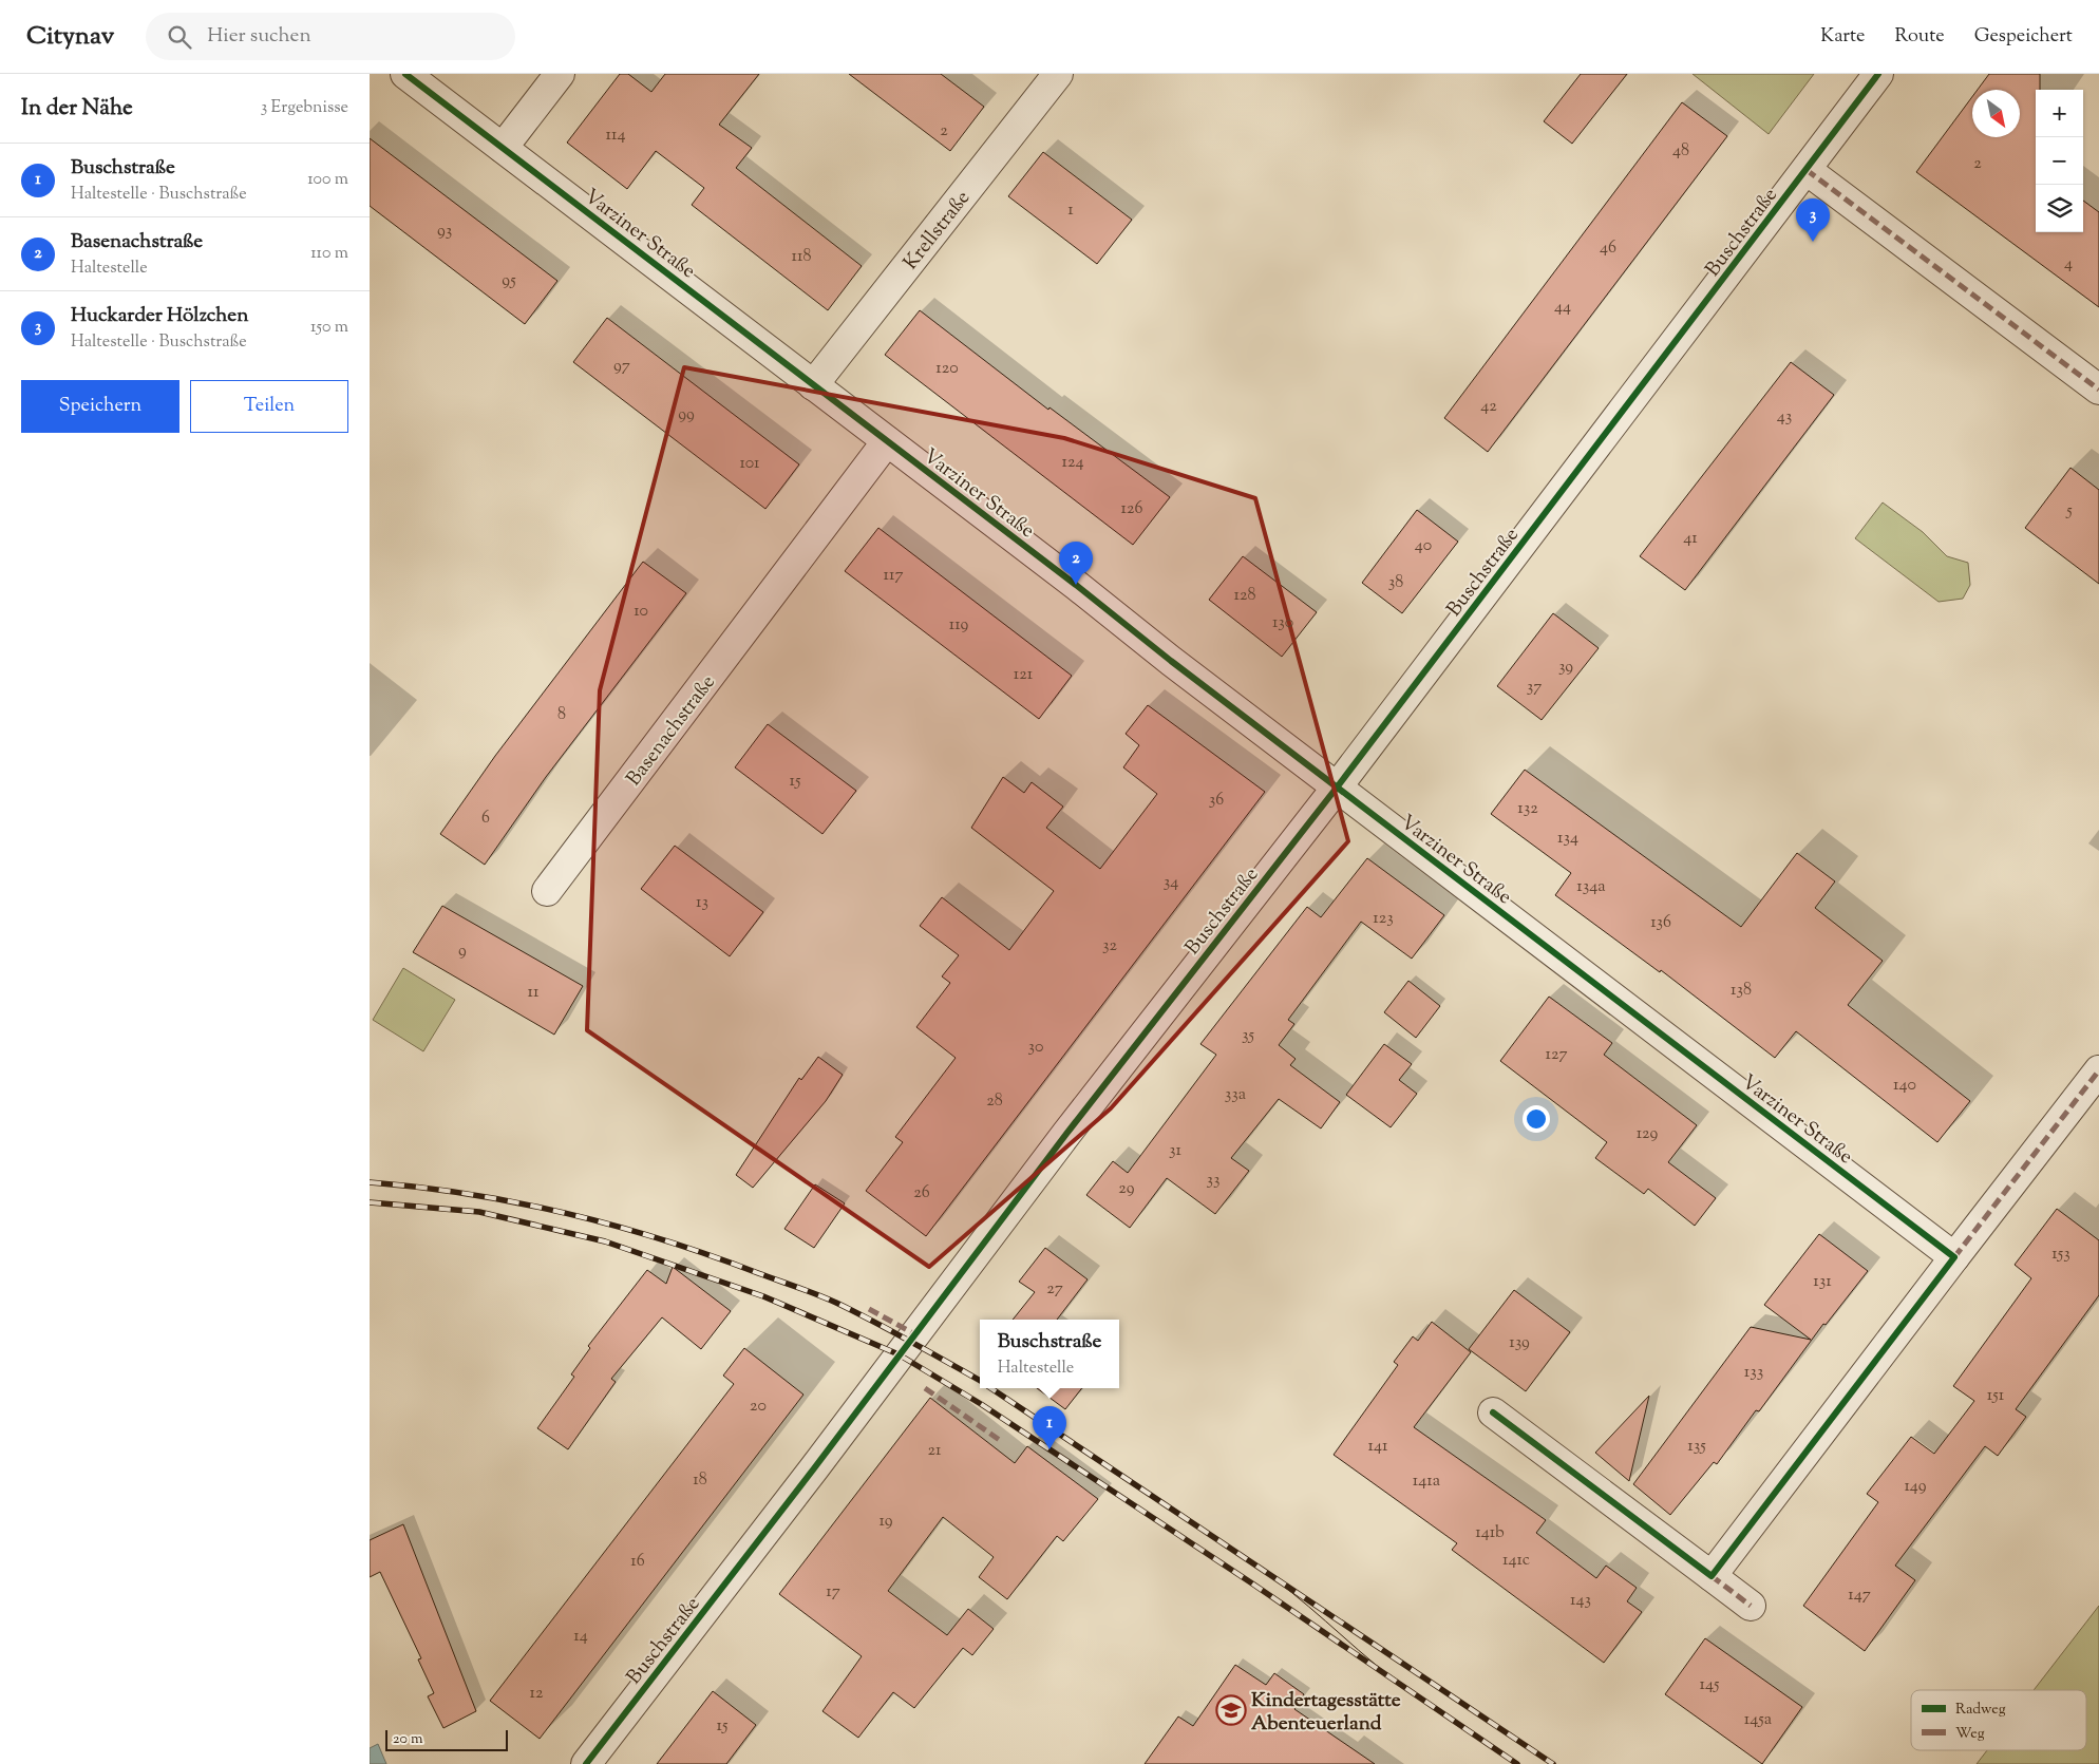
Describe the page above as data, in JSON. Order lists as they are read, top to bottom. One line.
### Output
{"streets":{"street":["Krellstraße","Buschstraße","Varziner Straße","Basenachstraße"]},"crossings":[["Krellstraße","Varziner Straße"],["Buschstraße","Varziner Straße"],["Varziner Straße","Basenachstraße"]],"places":{"school or university":["Kindertagesstätte Abenteuerland"]},"house_numbers":["2","114","48","2","1","93","46","118","4","95","44","97","120","42","99","43","124","101","126","5","41","40","117","38","128","10","130","119","39","121","37","8","15","36","132","6","134","34","134a","13","123","136","32","9","138","11","35","30","127","140","33a","28","129","31","33","29","26","153","131","27","139","133","151","20","141","135","21","18","141a","149","19","141b","141c","16","17","147","143","14","145","12","145a","15"],"legend":["Radweg","Weg"],"scale_bar":"20 m","north":"bottom right","page":{"header":"Citynav","search":"Hier suchen","nav":["Karte","Route","Gespeichert"],"heading":["In der Nähe","3 Ergebnisse"],"map_buttons":["+","−"],"list":[{"mark":"1","name":"Buschstraße","note":"Haltestelle · Buschstraße","value":"100 m"},{"mark":"2","name":"Basenachstraße","note":"Haltestelle","value":"110 m"},{"mark":"3","name":"Huckarder Hölzchen","note":"Haltestelle · Buschstraße","value":"150 m"}],"pins":["3","2","1"],"buttons":["Speichern","Teilen"],"popup":["Buschstraße","Haltestelle"],"scale":"20 m"}}
